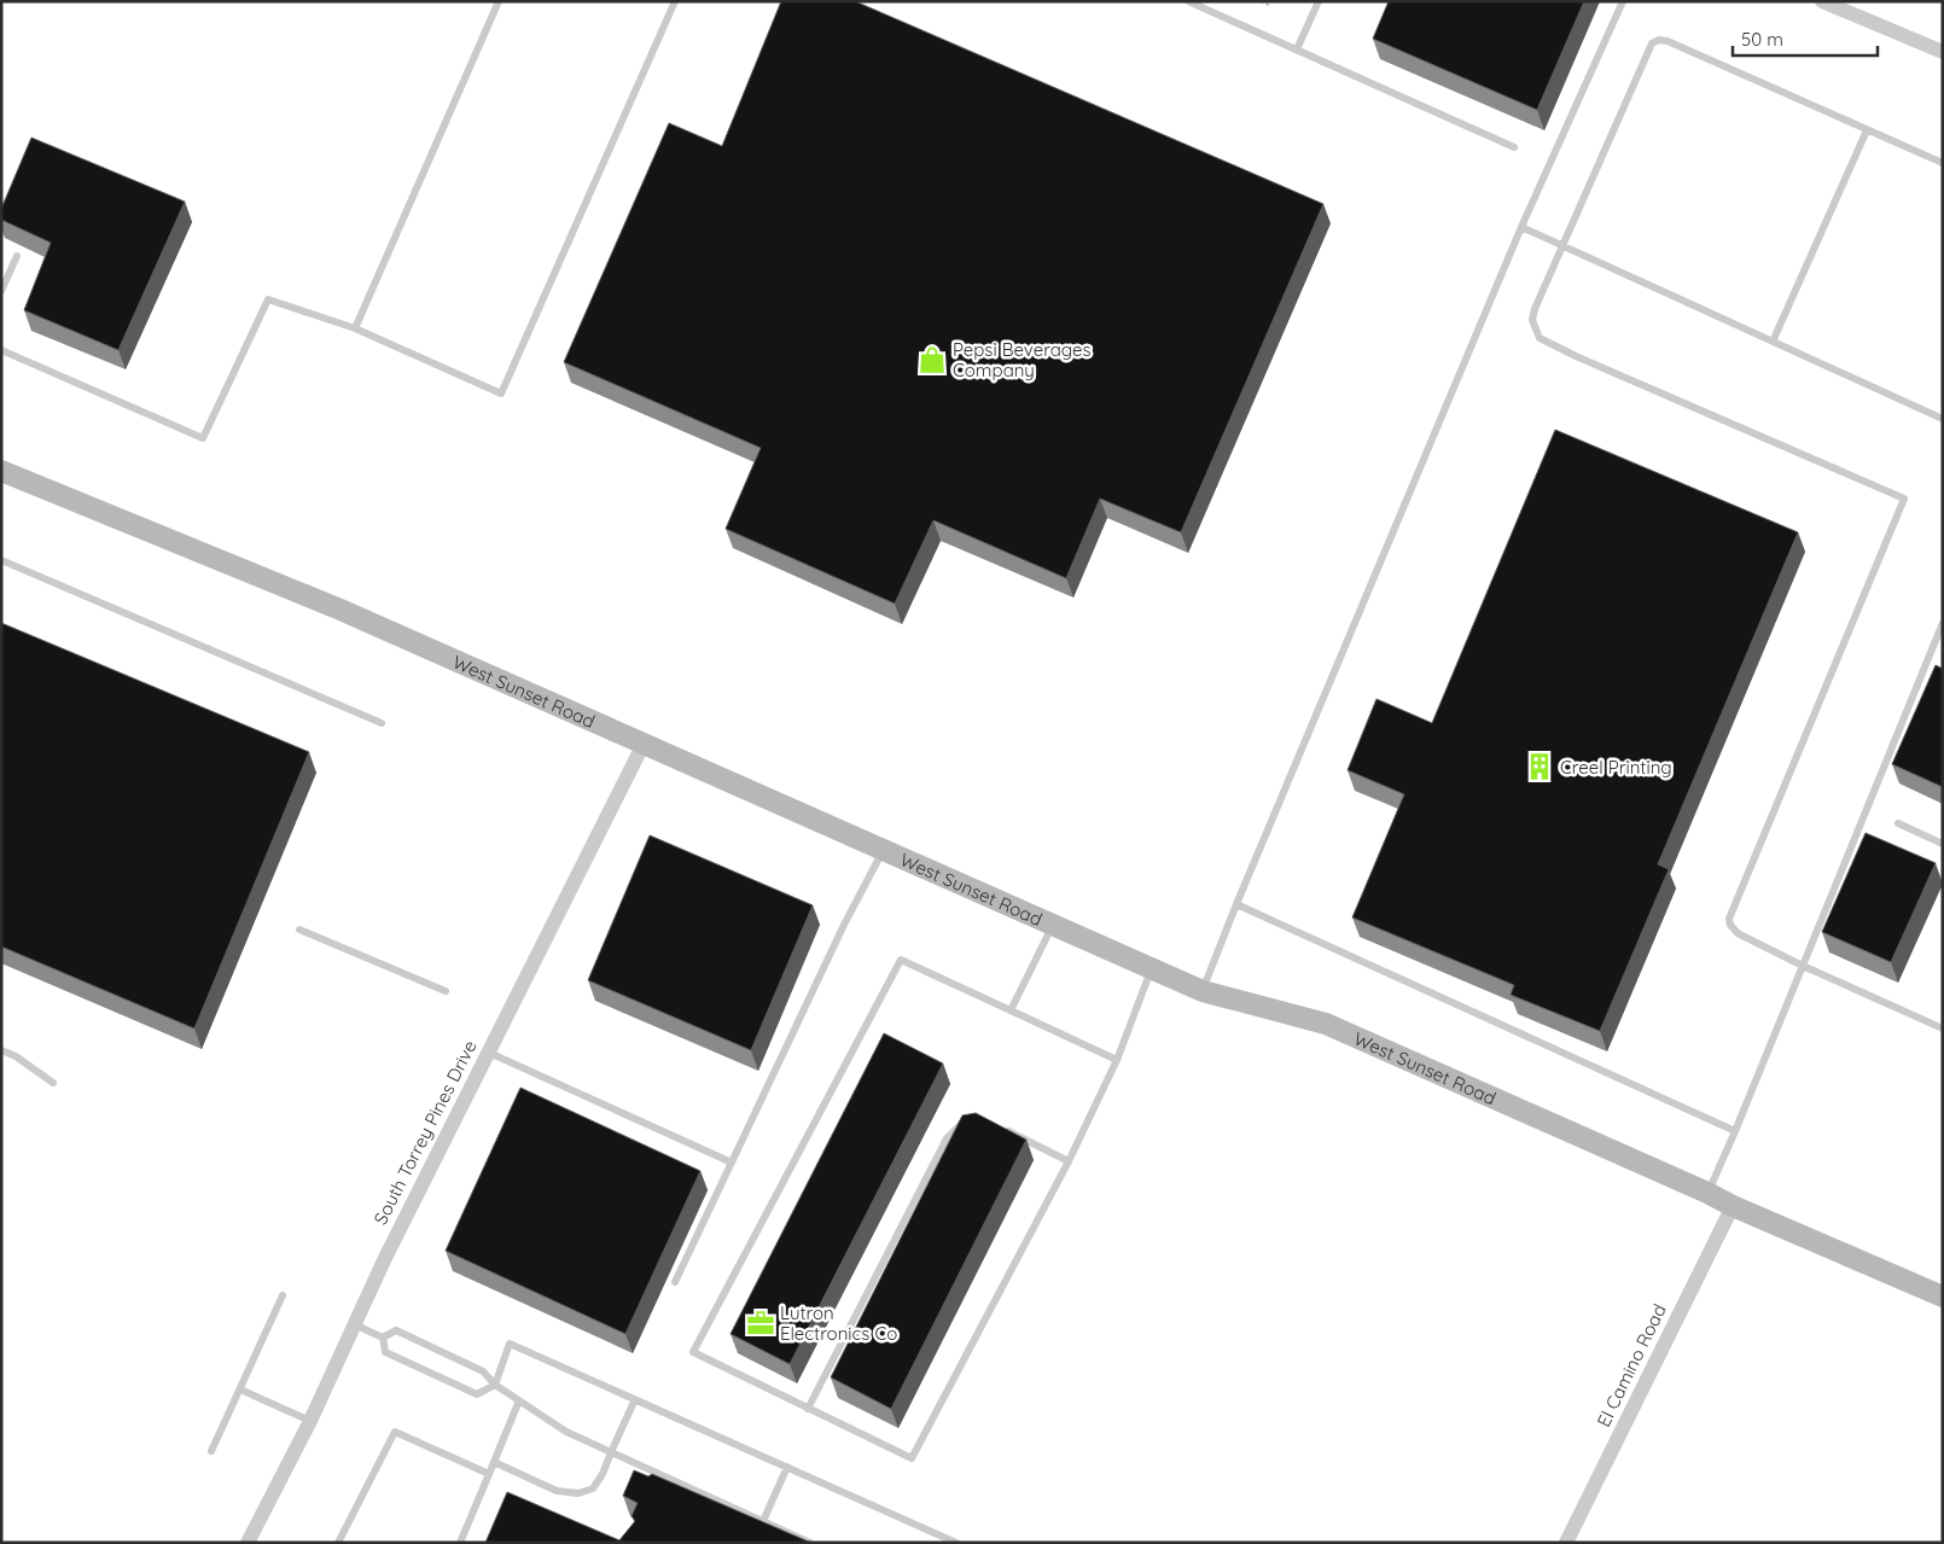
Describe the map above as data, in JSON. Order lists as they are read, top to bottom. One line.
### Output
{"streets":{"main road":["West Sunset Road"],"street":["South Torrey Pines Drive","El Camino Road"]},"crossings":[["West Sunset Road","South Torrey Pines Drive"],["West Sunset Road","El Camino Road"]],"places":{"shop":["Pepsi Beverages Company"],"building":["Creel Printing"],"office":["Lutron Electronics Co"]},"scale_bar":"50 m"}
